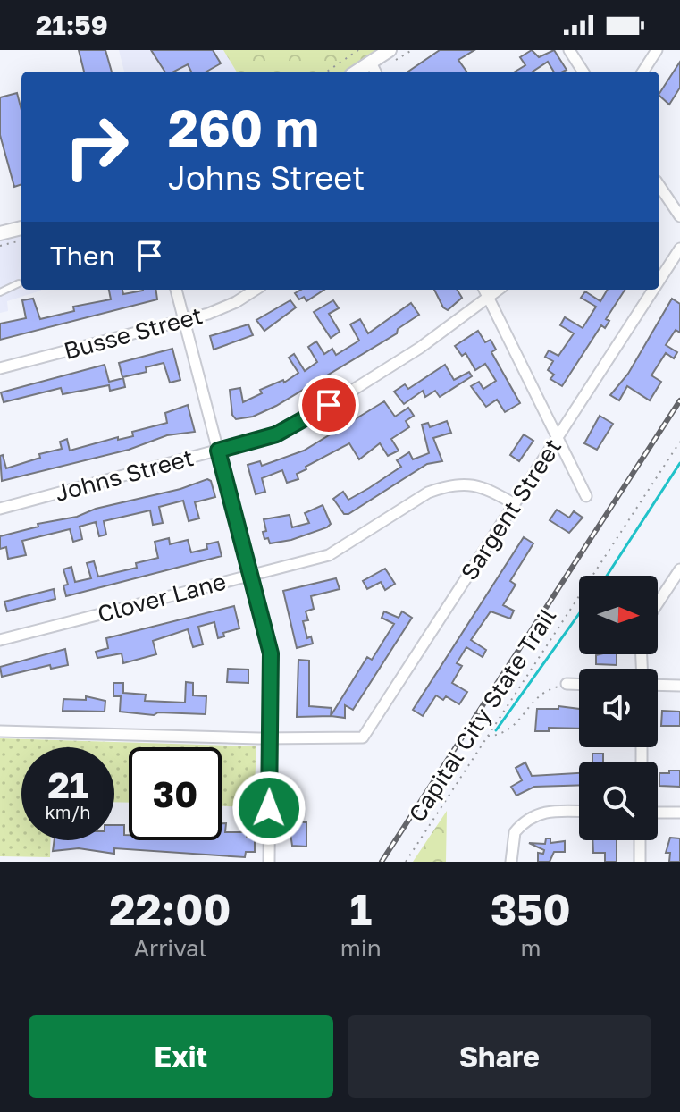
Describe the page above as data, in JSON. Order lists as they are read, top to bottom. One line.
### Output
{"streets":{"street":["Busse Street","Johns Street","Sargent Street","Clover Lane"],"path":["Capital City State Trail"]},"crossings":[["Sargent Street","Clover Lane"]],"north":"right","page":{"status":"21:59","turn":["260 m","Johns Street"],"then":"Then","speed":"21 km/h","limit":"30","eta":["22:00","Arrival","1","min","350","m"],"buttons":["Exit","Share"]}}
